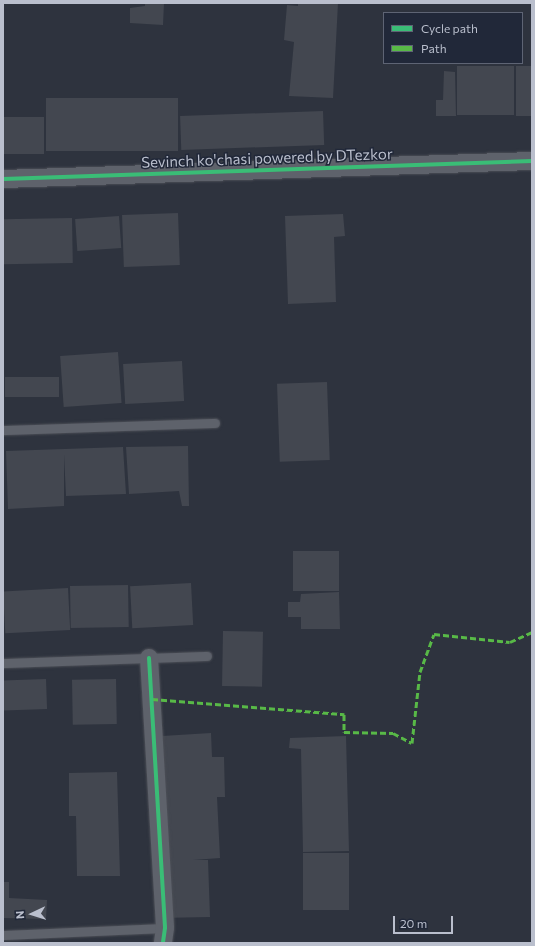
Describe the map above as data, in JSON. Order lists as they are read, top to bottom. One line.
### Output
{"streets":{"street":["Sevinch ko'chasi powered by DTezkor"]},"legend":["Cycle path","Path"],"scale_bar":"20 m","north":"left"}
